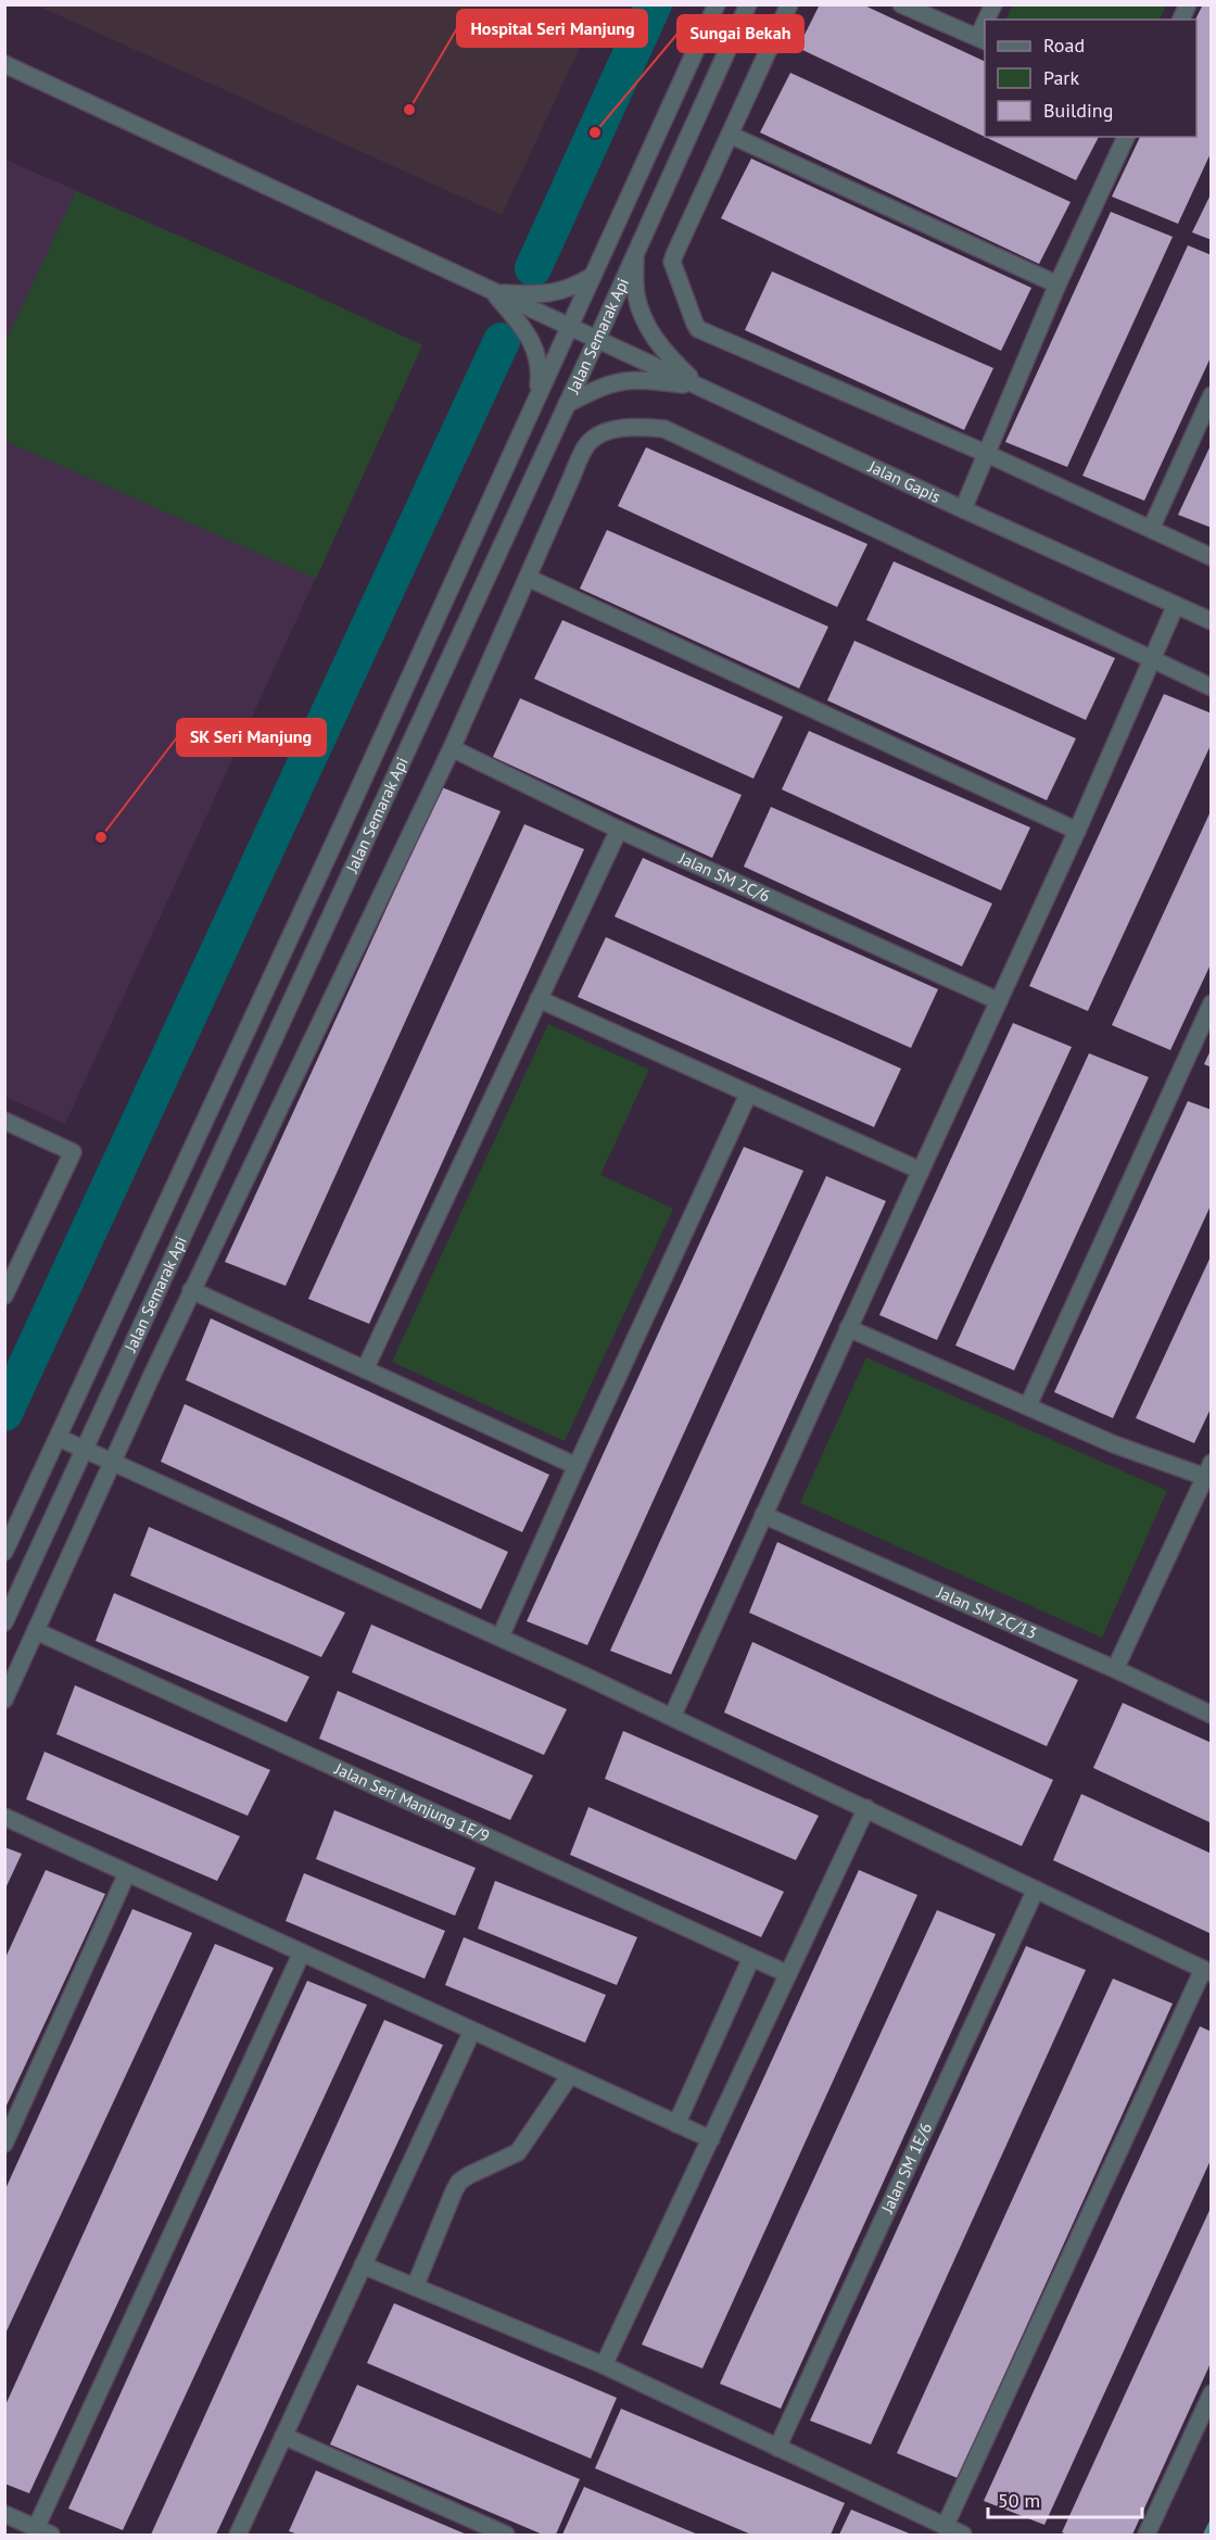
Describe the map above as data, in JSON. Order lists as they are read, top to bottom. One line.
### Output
{"streets":{"street":["Jalan Semarak Api","Jalan Gapis","Jalan SM 2C/6","Jalan SM 2C/13","Jalan Seri Manjung 1E/9","Jalan SM 1E/6"]},"crossings":[["Jalan Semarak Api","Jalan Gapis"]],"places":["Hospital Seri Manjung","Sungai Bekah","SK Seri Manjung"],"legend":["Road","Park","Building"],"scale_bar":"50 m"}
